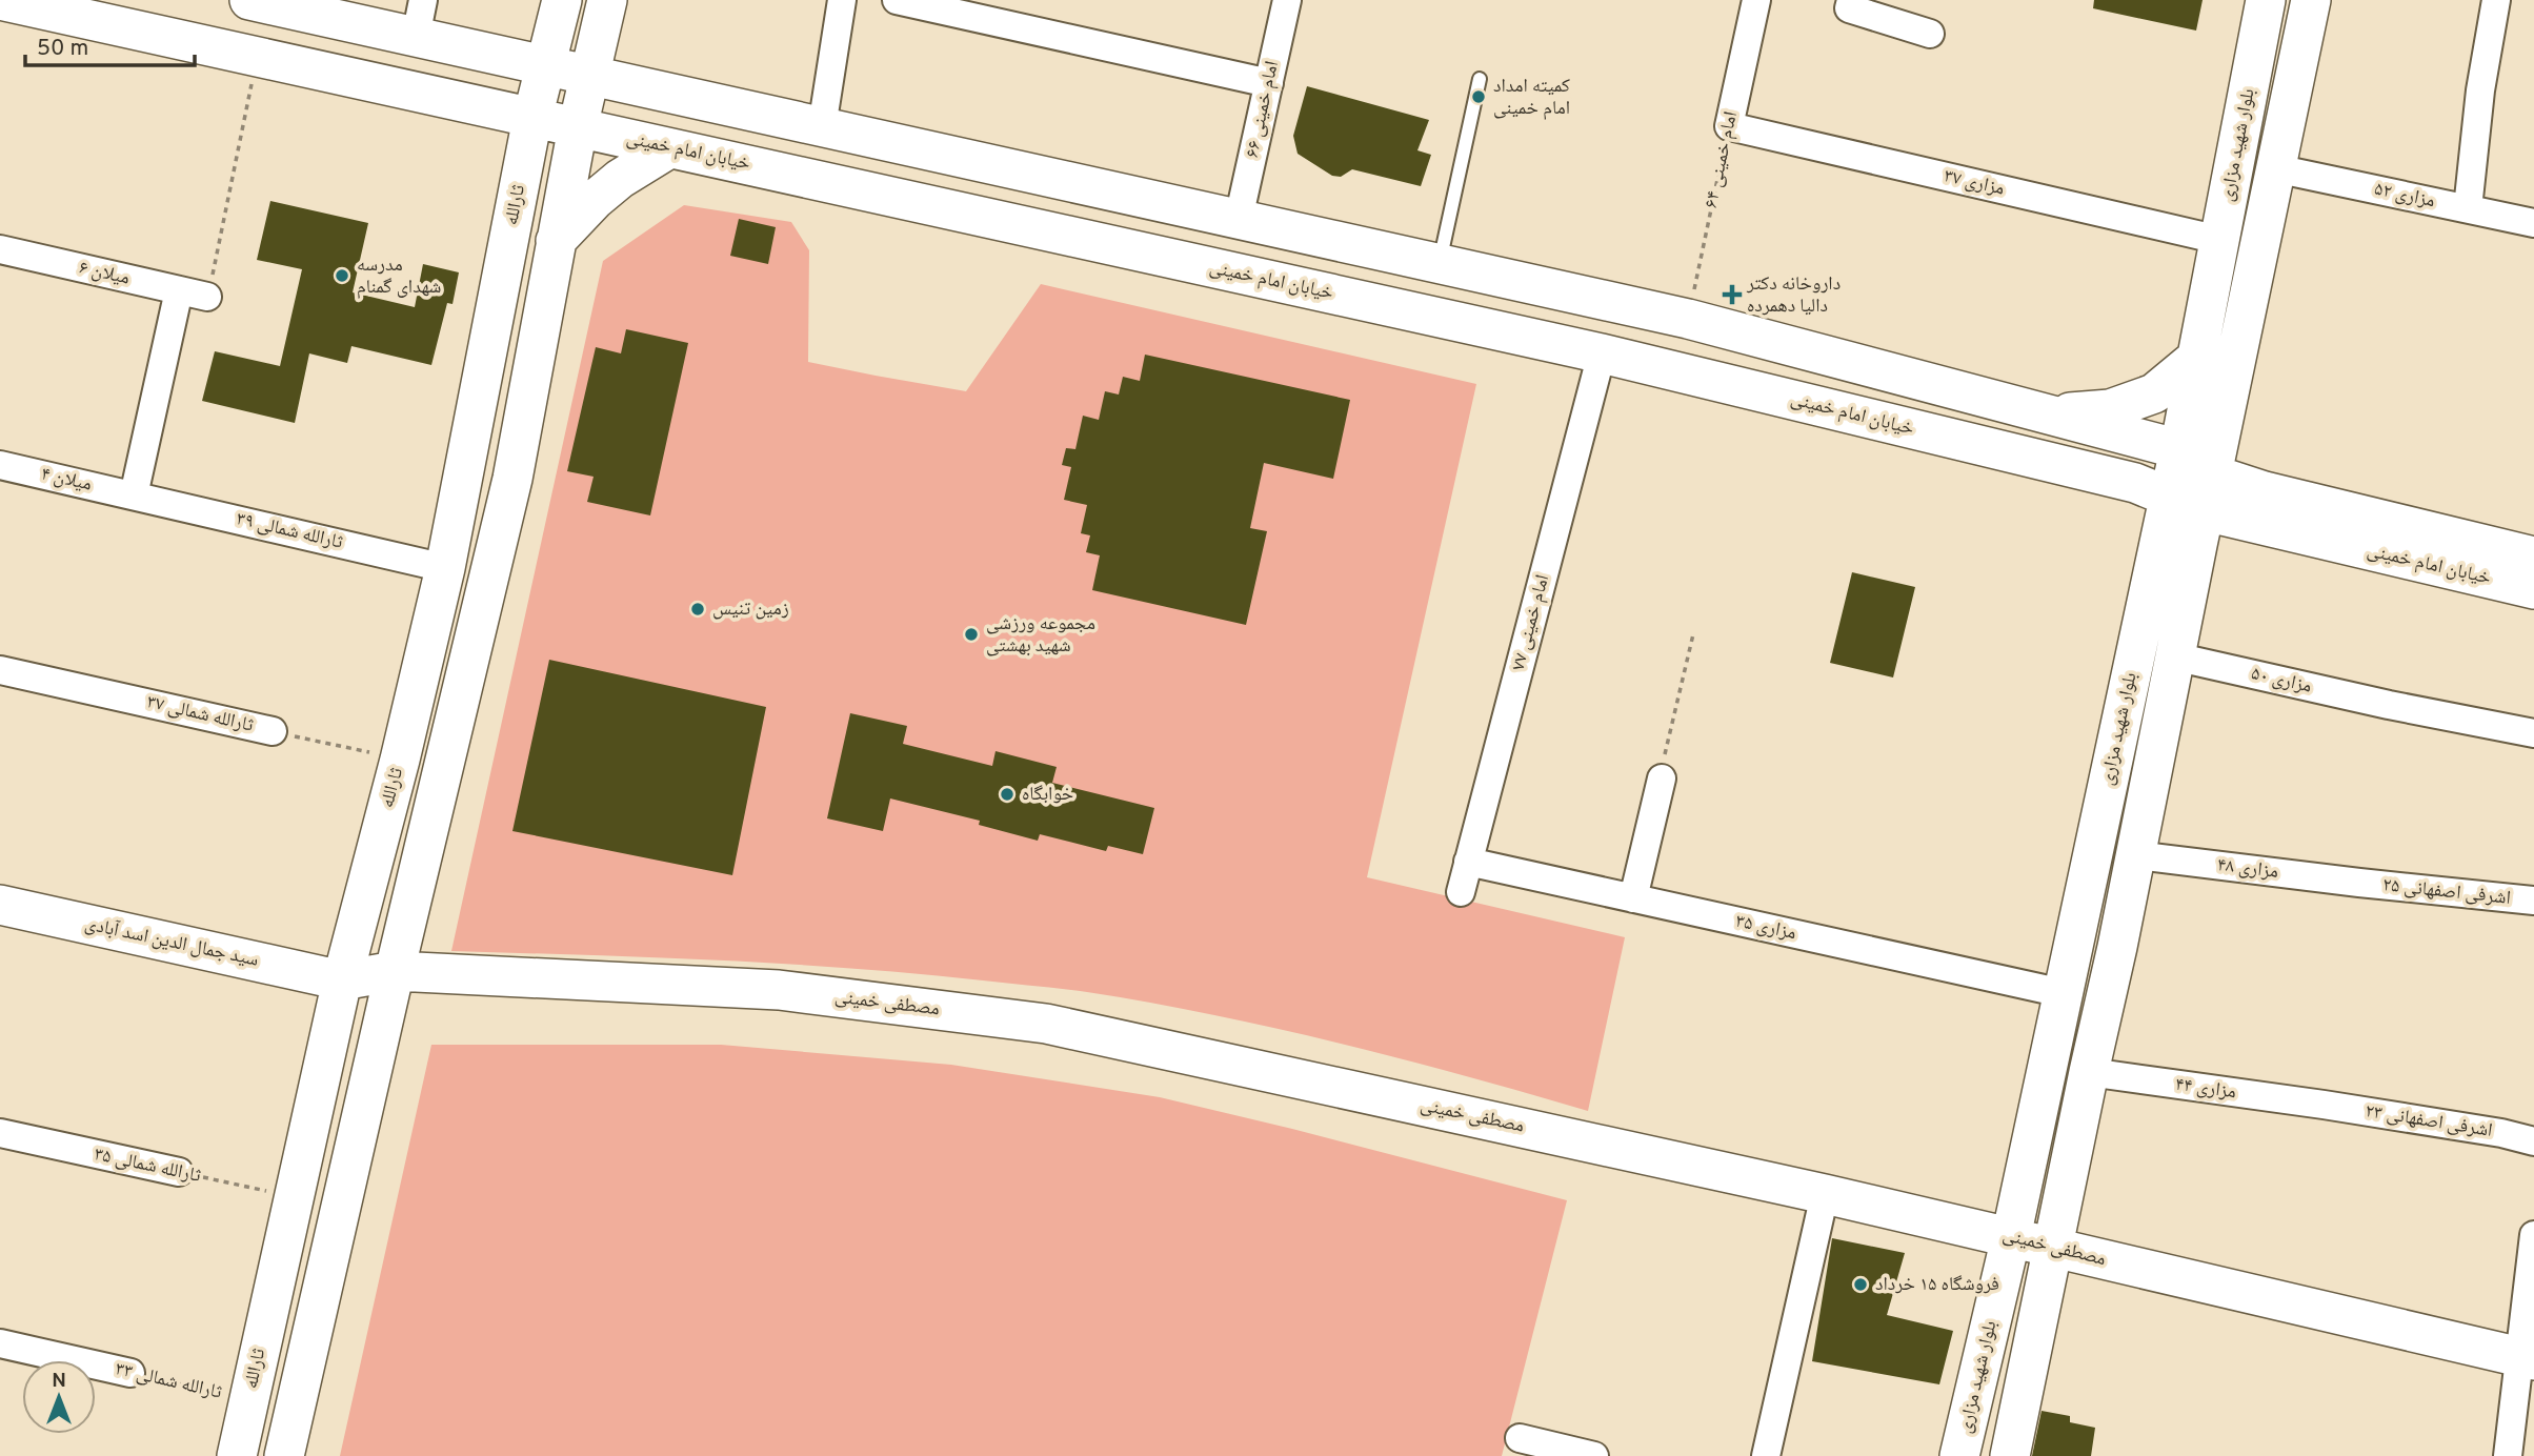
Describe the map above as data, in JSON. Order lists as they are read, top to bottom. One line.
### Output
{"streets":{"main road":["بلوار شهید مزاری","خیابان امام خمینی","ثارالله","سید جمال الدین اسد آبادی","مصطفی خمینی"],"street":["امام خمینی ۶۶","امام خمینی ۶۴","مزاری ۳۷","مزاری ۵۲","میلان ۶","میلان ۴","ثارالله شمالی ۳۹","امام خمینی ۷۷","مزاری ۵۰","ثارالله شمالی ۳۷","مزاری ۴۸","اشرفی اصفهانی ۲۵","مزاری ۳۵","مزاری ۴۴","اشرفی اصفهانی ۲۳","ثارالله شمالی ۳۵","ثارالله شمالی ۳۳"]},"crossings":[["امام خمینی ۶۶","خیابان امام خمینی"],["بلوار شهید مزاری","خیابان امام خمینی"],["بلوار شهید مزاری","مزاری ۳۷"],["بلوار شهید مزاری","مزاری ۳۵"],["بلوار شهید مزاری","مصطفی خمینی"],["خیابان امام خمینی","امام خمینی ۶۴"],["خیابان امام خمینی","ثارالله"],["خیابان امام خمینی","امام خمینی ۷۷"],["امام خمینی ۶۴","مزاری ۳۷"],["ثارالله","ثارالله شمالی ۳۹"],["ثارالله","ثارالله شمالی ۳۷"],["ثارالله","سید جمال الدین اسد آبادی"],["ثارالله","مصطفی خمینی"],["ثارالله","ثارالله شمالی ۳۵"],["ثارالله","ثارالله شمالی ۳۳"],["میلان ۴","ثارالله شمالی ۳۹"],["امام خمینی ۷۷","مزاری ۳۵"],["مزاری ۴۸","اشرفی اصفهانی ۲۵"],["سید جمال الدین اسد آبادی","مصطفی خمینی"],["مزاری ۴۴","اشرفی اصفهانی ۲۳"]],"places":{"other":["کمیته امداد امام خمینی","مدرسه شهدای گمنام","زمین تنیس","مجموعه ورزشی شهید بهشتی","خوابگاه","فروشگاه ۱۵ خرداد"],"health":["داروخانه دکتر دالیا دهمرده"]},"scale_bar":"50 m","north":"top"}
